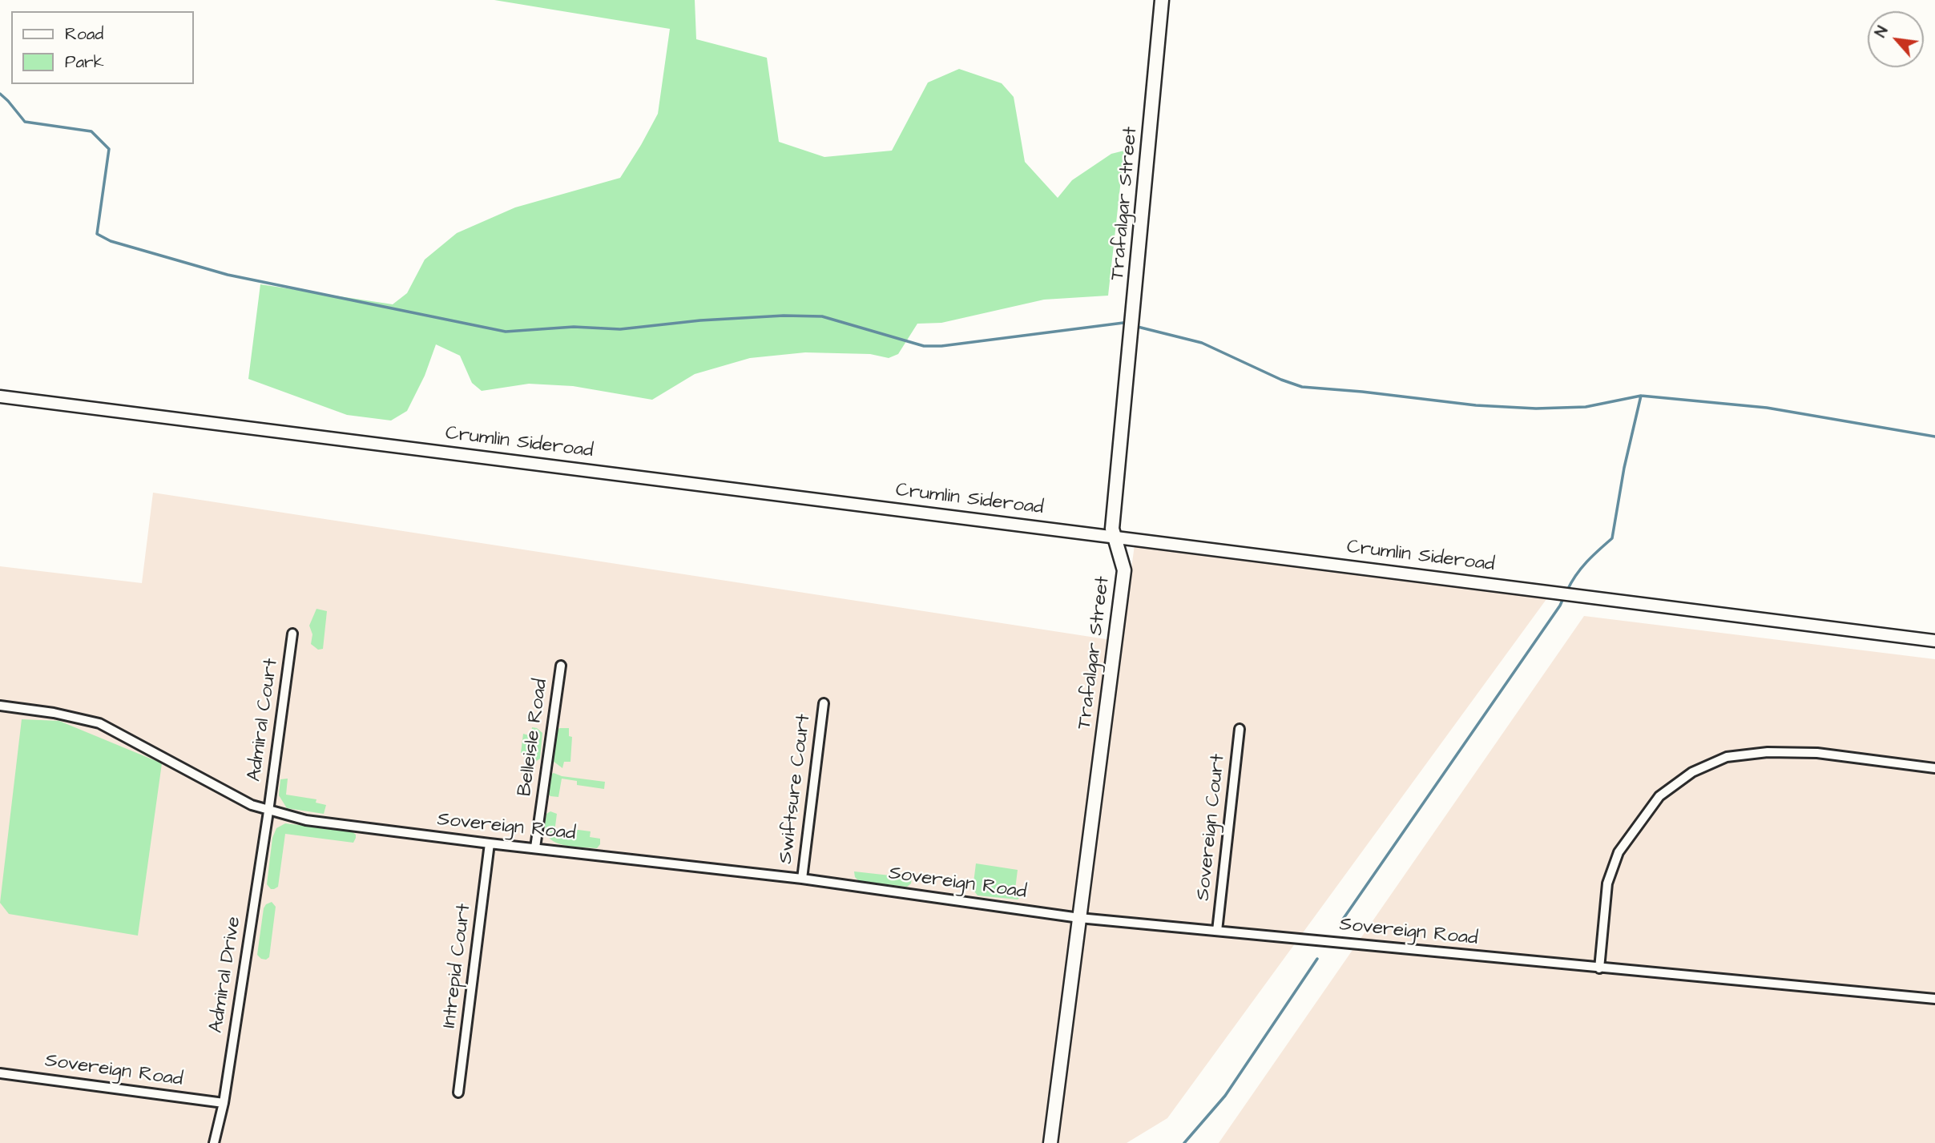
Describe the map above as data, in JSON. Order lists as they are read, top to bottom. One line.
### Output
{"streets":{"main road":["Trafalgar Street"],"street":["Crumlin Sideroad","Admiral Court","Belleisle Road","Swiftsure Court","Sovereign Road","Sovereign Court","Intrepid Court","Admiral Drive"]},"crossings":[["Trafalgar Street","Crumlin Sideroad"],["Trafalgar Street","Sovereign Road"],["Admiral Court","Sovereign Road"],["Admiral Court","Admiral Drive"],["Belleisle Road","Sovereign Road"],["Swiftsure Court","Sovereign Road"],["Sovereign Road","Sovereign Court"],["Sovereign Road","Intrepid Court"],["Sovereign Road","Admiral Drive"]],"legend":["Road","Park"],"north":"top left"}
